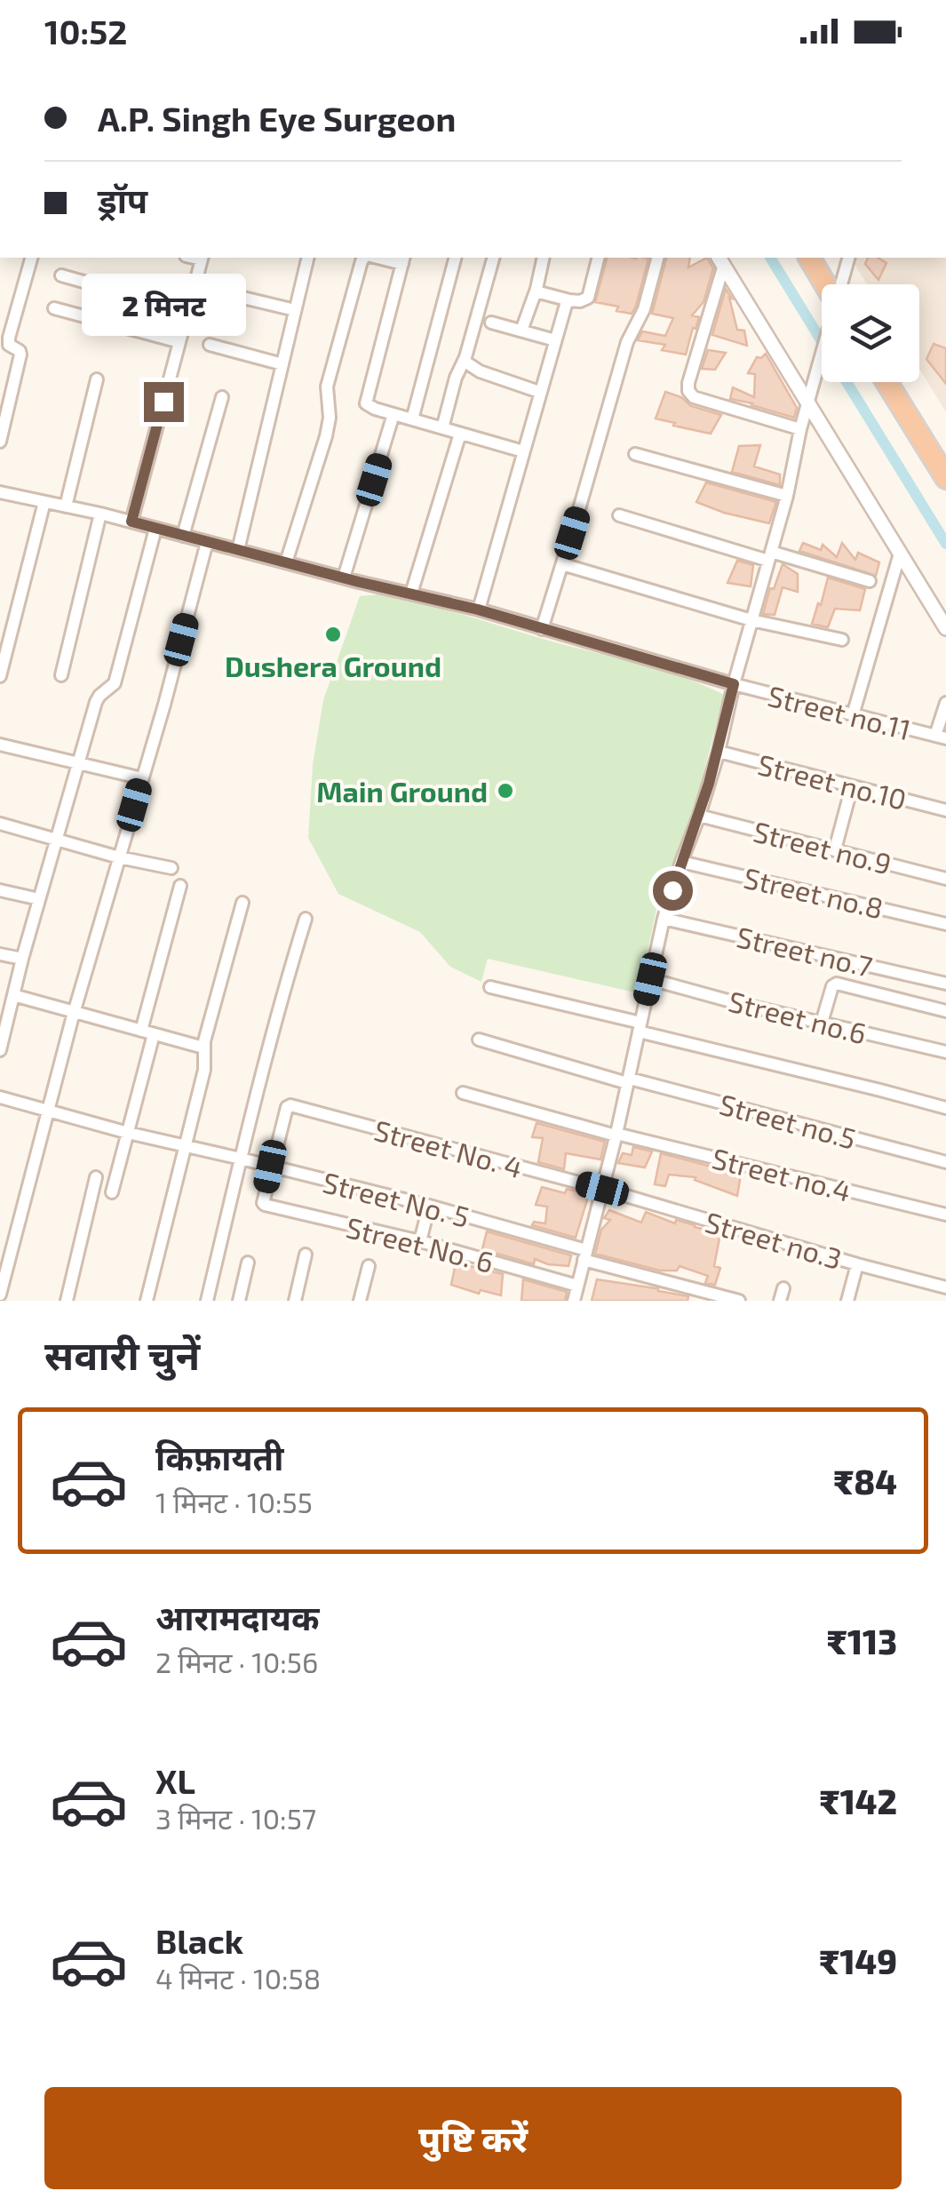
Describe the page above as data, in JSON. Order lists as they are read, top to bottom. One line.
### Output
{"streets":{"street":["Street no.11","Street no.10","Street no.9","Street no.8","Street no.7","Street no.6","Street no.5","Street No. 4","Street no.4","Street No. 5","Street no.3","Street No. 6"]},"crossings":[["Street No. 4","Street No. 5"],["Street No. 4","Street no.3"],["Street No. 4","Street No. 6"],["Street No. 5","Street No. 6"]],"places":["Dushera Ground","Main Ground"],"page":{"status":"10:52","banner":["A.P. Singh Eye Surgeon","ड्रॉप"],"bubble":"2 मिनट","heading":"सवारी चुनें","list":[{"name":"किफ़ायती","note":"1 मिनट · 10:55","value":"₹84"},{"name":"आरामदायक","note":"2 मिनट · 10:56","value":"₹113"},{"name":"XL","note":"3 मिनट · 10:57","value":"₹142"},{"name":"Black","note":"4 मिनट · 10:58","value":"₹149"}],"buttons":"पुष्टि करें"}}
